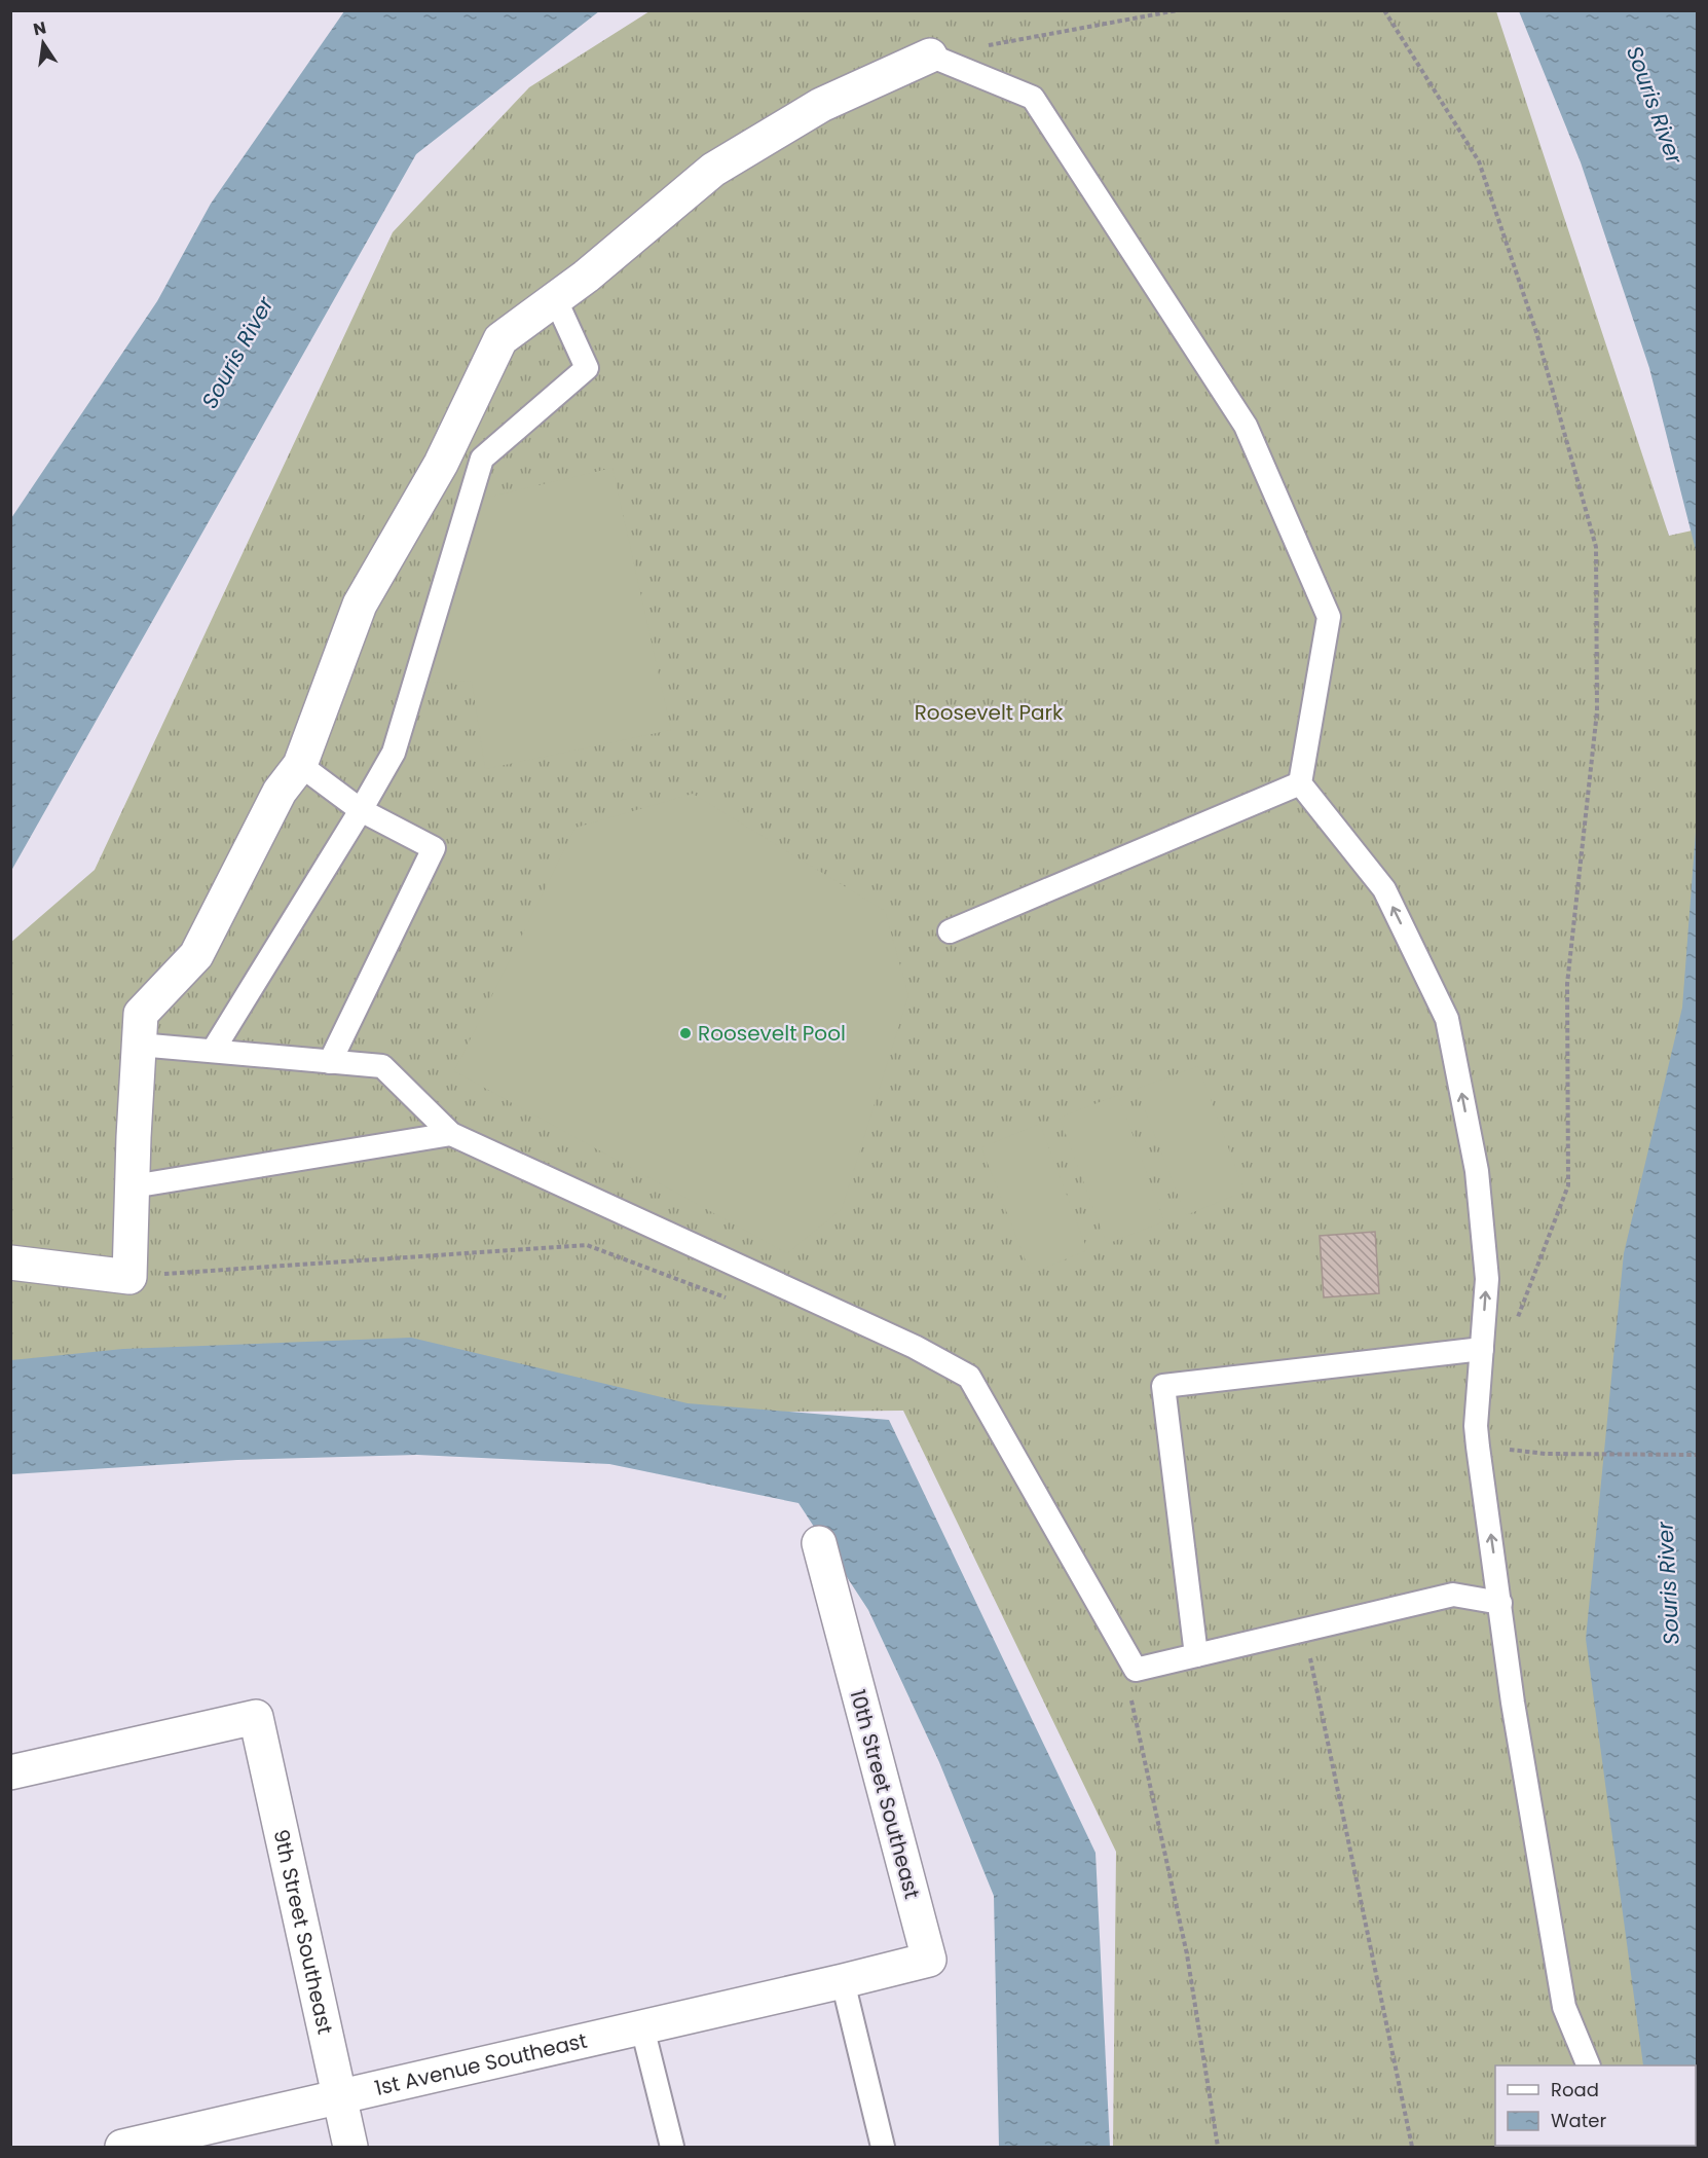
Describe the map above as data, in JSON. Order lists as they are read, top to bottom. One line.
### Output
{"streets":{"street":["10th Street Southeast","9th Street Southeast","1st Avenue Southeast"]},"crossings":[["10th Street Southeast","1st Avenue Southeast"],["9th Street Southeast","1st Avenue Southeast"]],"water":["Souris River"],"parks":["Roosevelt Park"],"places":["Roosevelt Pool"],"legend":["Road","Water"],"north":"top"}
